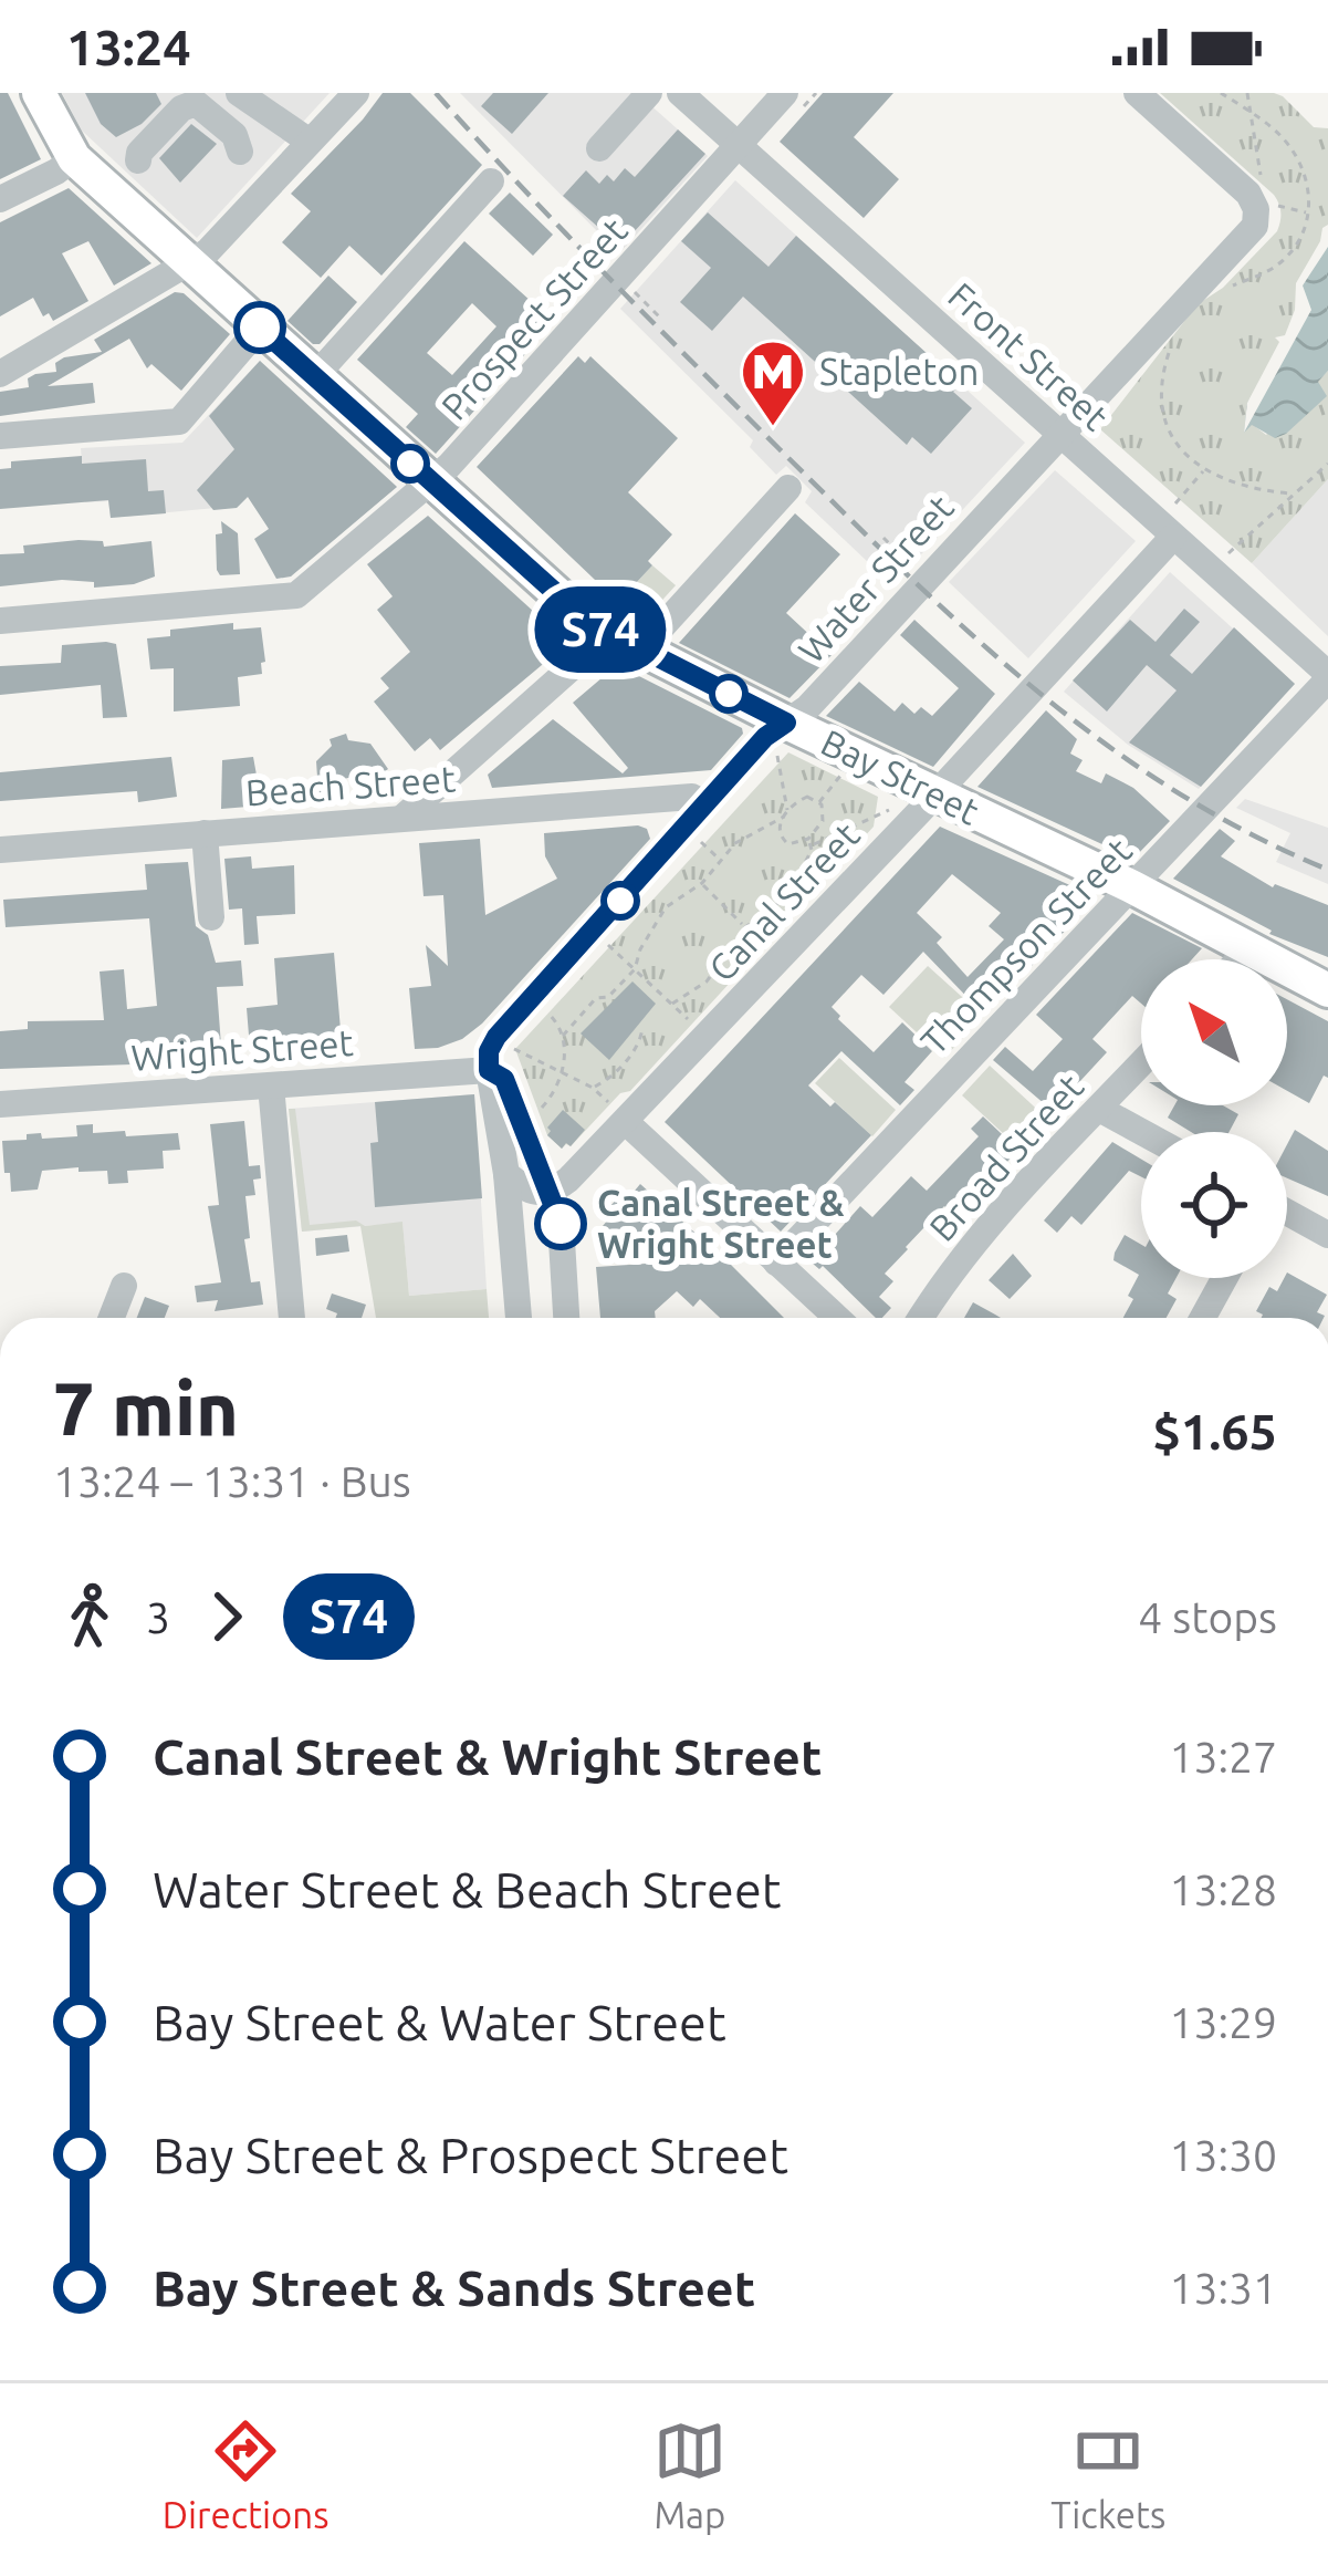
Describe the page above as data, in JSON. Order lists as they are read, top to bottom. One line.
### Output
{"streets":{"main road":["Bay Street"],"street":["Prospect Street","Front Street","Water Street","Beach Street","Canal Street","Thompson Street","Wright Street","Broad Street"]},"crossings":[["Prospect Street","Front Street"],["Prospect Street","Bay Street"],["Front Street","Water Street"],["Front Street","Canal Street"],["Front Street","Thompson Street"],["Water Street","Bay Street"],["Water Street","Beach Street"],["Water Street","Wright Street"],["Bay Street","Canal Street"],["Bay Street","Thompson Street"]],"places":{"metro station":["Stapleton"],"other":["Canal Street & Wright Street"]},"lines":["bus line S74"],"north":"top left","page":{"status":"13:24","on_map":"S74","heading":["7 min","13:24 – 13:31 · Bus","$1.65"],"legs":["3","S74","4 stops"],"list":[{"name":"Canal Street & Wright Street","value":"13:27"},{"name":"Water Street & Beach Street","value":"13:28"},{"name":"Bay Street & Water Street","value":"13:29"},{"name":"Bay Street & Prospect Street","value":"13:30"},{"name":"Bay Street & Sands Street","value":"13:31"}],"tabs":["Directions","Map","Tickets"]}}
